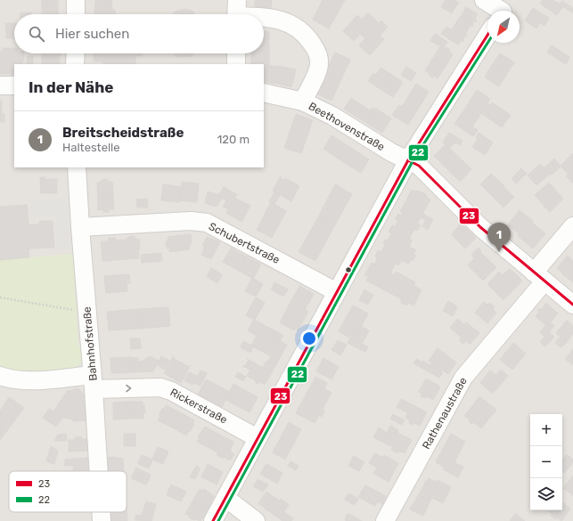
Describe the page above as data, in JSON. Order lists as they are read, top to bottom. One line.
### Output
{"streets":{"street":["Beethovenstraße","Schubertstraße","Bahnhofstraße","Rickerstraße","Rathenaustraße"]},"crossings":[["Beethovenstraße","Rathenaustraße"],["Schubertstraße","Bahnhofstraße"],["Bahnhofstraße","Rickerstraße"]],"one_way":["Rickerstraße"],"lines":["transit line 23","transit line 22"],"legend":["23","22"],"north":"bottom left","page":{"search":"Hier suchen","heading":"In der Nähe","list":[{"mark":"1","name":"Breitscheidstraße","note":"Haltestelle","value":"120 m"}],"pins":"1","map_buttons":["+","−"]}}
